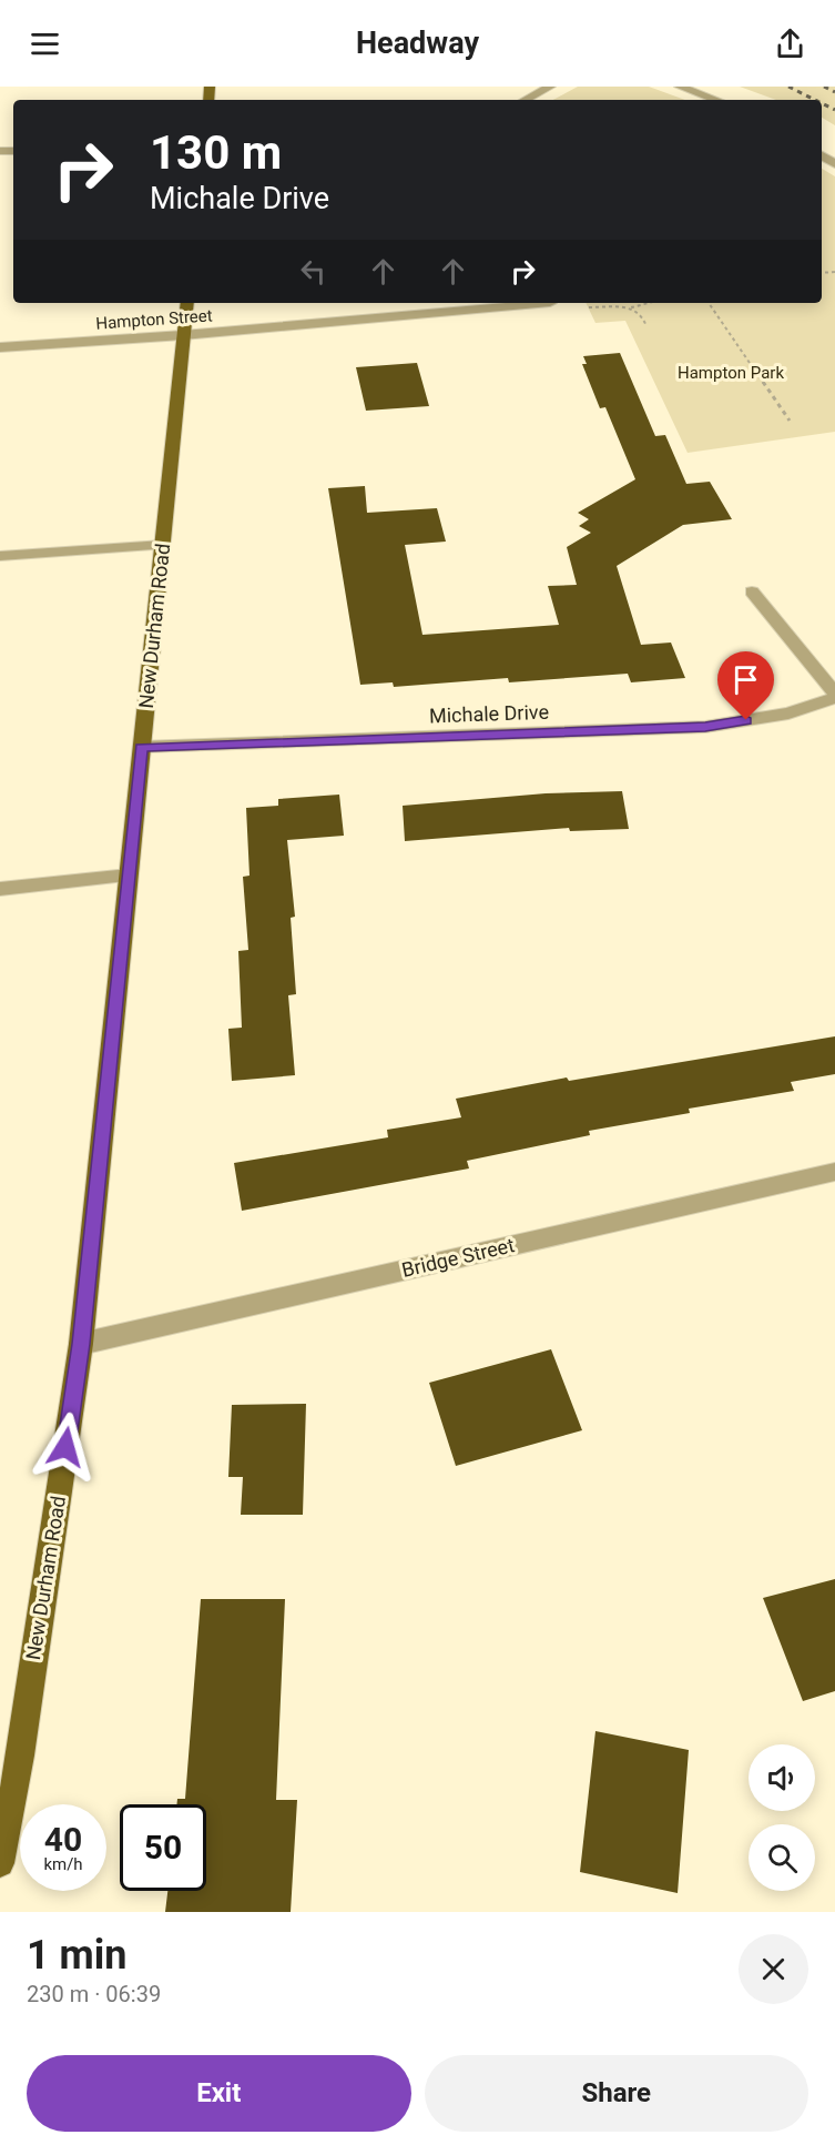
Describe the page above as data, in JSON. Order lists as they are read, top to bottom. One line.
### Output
{"streets":{"main road":["New Durham Road"],"street":["Hampton Street","Michale Drive","Bridge Street"]},"crossings":[["Hampton Street","New Durham Road"],["New Durham Road","Michale Drive"],["New Durham Road","Bridge Street"]],"parks":["Hampton Park"],"page":{"header":"Headway","turn":["130 m","Michale Drive"],"speed":"40 km/h","limit":"50","heading":["1 min","230 m · 06:39"],"buttons":["Exit","Share"]}}
